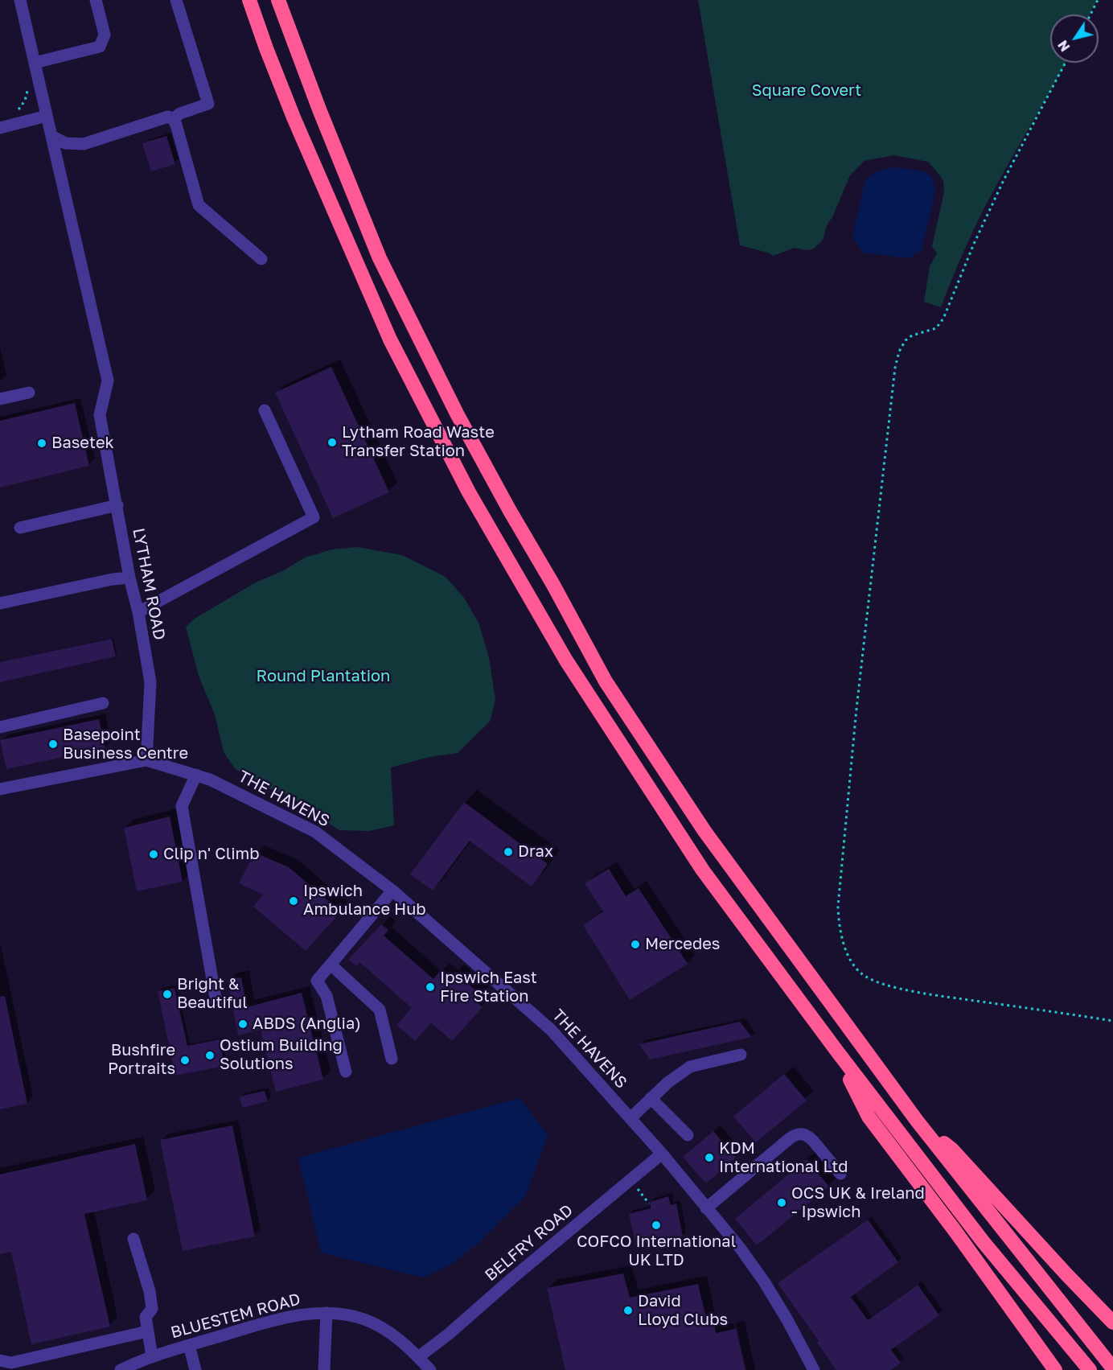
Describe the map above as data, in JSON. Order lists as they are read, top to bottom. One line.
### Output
{"streets":{"street":["LYTHAM ROAD","THE HAVENS","BELFRY ROAD","BLUESTEM ROAD"]},"crossings":[["LYTHAM ROAD","THE HAVENS"],["THE HAVENS","BELFRY ROAD"],["BELFRY ROAD","BLUESTEM ROAD"]],"parks":["Square Covert","Round Plantation"],"places":["Lytham Road Waste Transfer Station","Basetek","Basepoint Business Centre","Drax","Clip n' Climb","Ipswich Ambulance Hub","Mercedes","Ipswich East Fire Station","Bright & Beautiful","ABDS (Anglia)","Ostium Building Solutions","Bushfire Portraits","KDM International Ltd","OCS UK & Ireland - Ipswich","COFCO International UK LTD","David Lloyd Clubs"],"north":"bottom left"}
